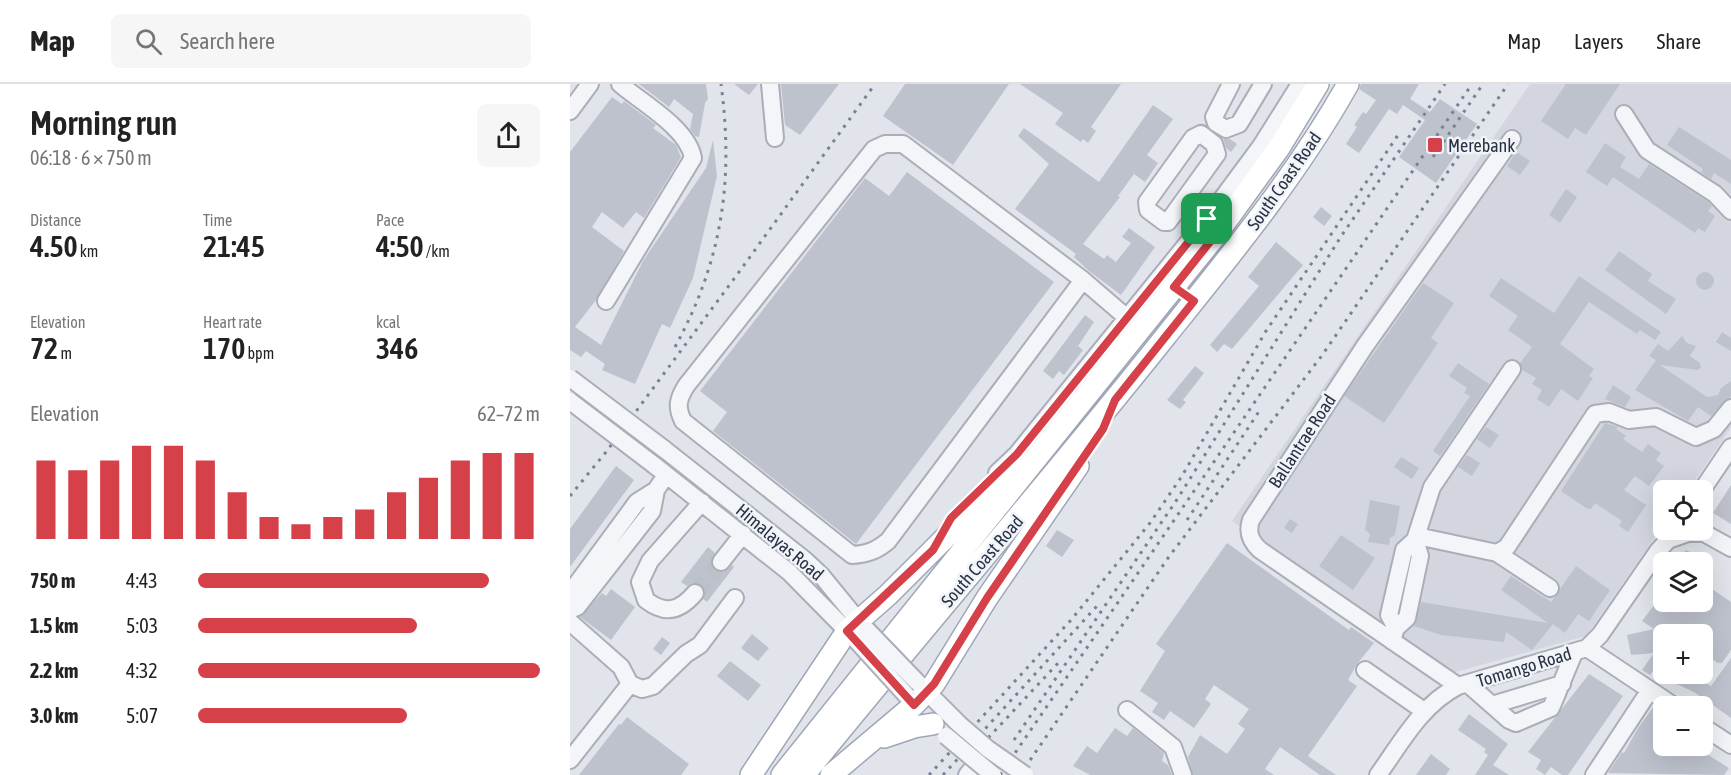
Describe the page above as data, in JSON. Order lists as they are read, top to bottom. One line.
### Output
{"streets":{"main road":["South Coast Road"],"street":["Ballantrae Road","Himalayas Road","Tomango Road"]},"crossings":[["Ballantrae Road","Tomango Road"]],"places":{"transit":["Merebank"]},"page":{"header":"Map","search":"Search here","nav":["Map","Layers","Share"],"heading":["Morning run","06:18 · 6 × 750 m"],"stats":[["Distance","4.50 km"],["Time","21:45"],["Pace","4:50 /km"],["Elevation","72 m"],["Heart rate","170 bpm"],["kcal","346"]],"chart":["Elevation","62–72 m"],"map_buttons":["+","−"],"list":[{"name":"750 m","note":"4:43"},{"name":"1.5 km","note":"5:03"},{"name":"2.2 km","note":"4:32"},{"name":"3.0 km","note":"5:07"}]}}
